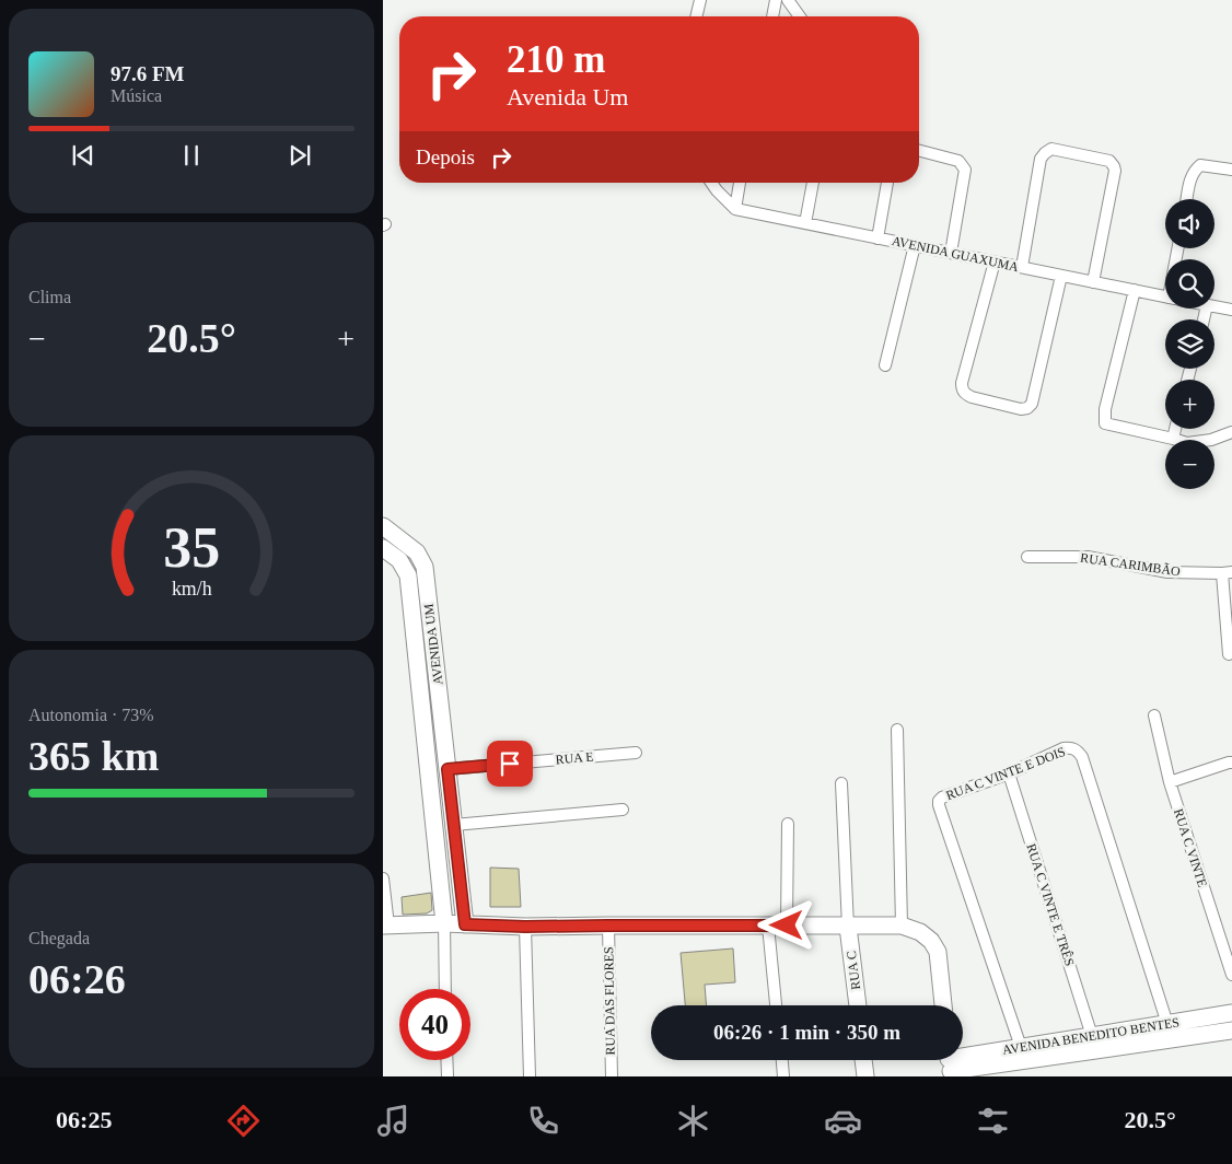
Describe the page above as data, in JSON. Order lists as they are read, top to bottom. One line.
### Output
{"streets":{"street":["AVENIDA GUAXUMA","RUA CARIMBÃO","AVENIDA UM","RUA E","RUA C VINTE E DOIS","RUA C VINTE","RUA C VINTE E TRÊS","RUA C","RUA DAS FLORES","AVENIDA BENEDITO BENTES"]},"crossings":[["AVENIDA UM","RUA E"],["RUA C VINTE E DOIS","RUA C VINTE E TRÊS"],["RUA C VINTE E DOIS","AVENIDA BENEDITO BENTES"],["RUA C VINTE E TRÊS","AVENIDA BENEDITO BENTES"]],"page":{"turn":["210 m","Avenida Um"],"song":["97.6 FM","Música"],"then":"Depois","map_buttons":["+","−"],"tile":["Clima",["Autonomia · 73%","365 km"],["Chegada","06:26"]],"heat":["−","20.5°","+"],"limit":"40","trip":"06:26 · 1 min · 350 m","tabs":["06:25","20.5°"],"gauge":["35","km/h"]}}
